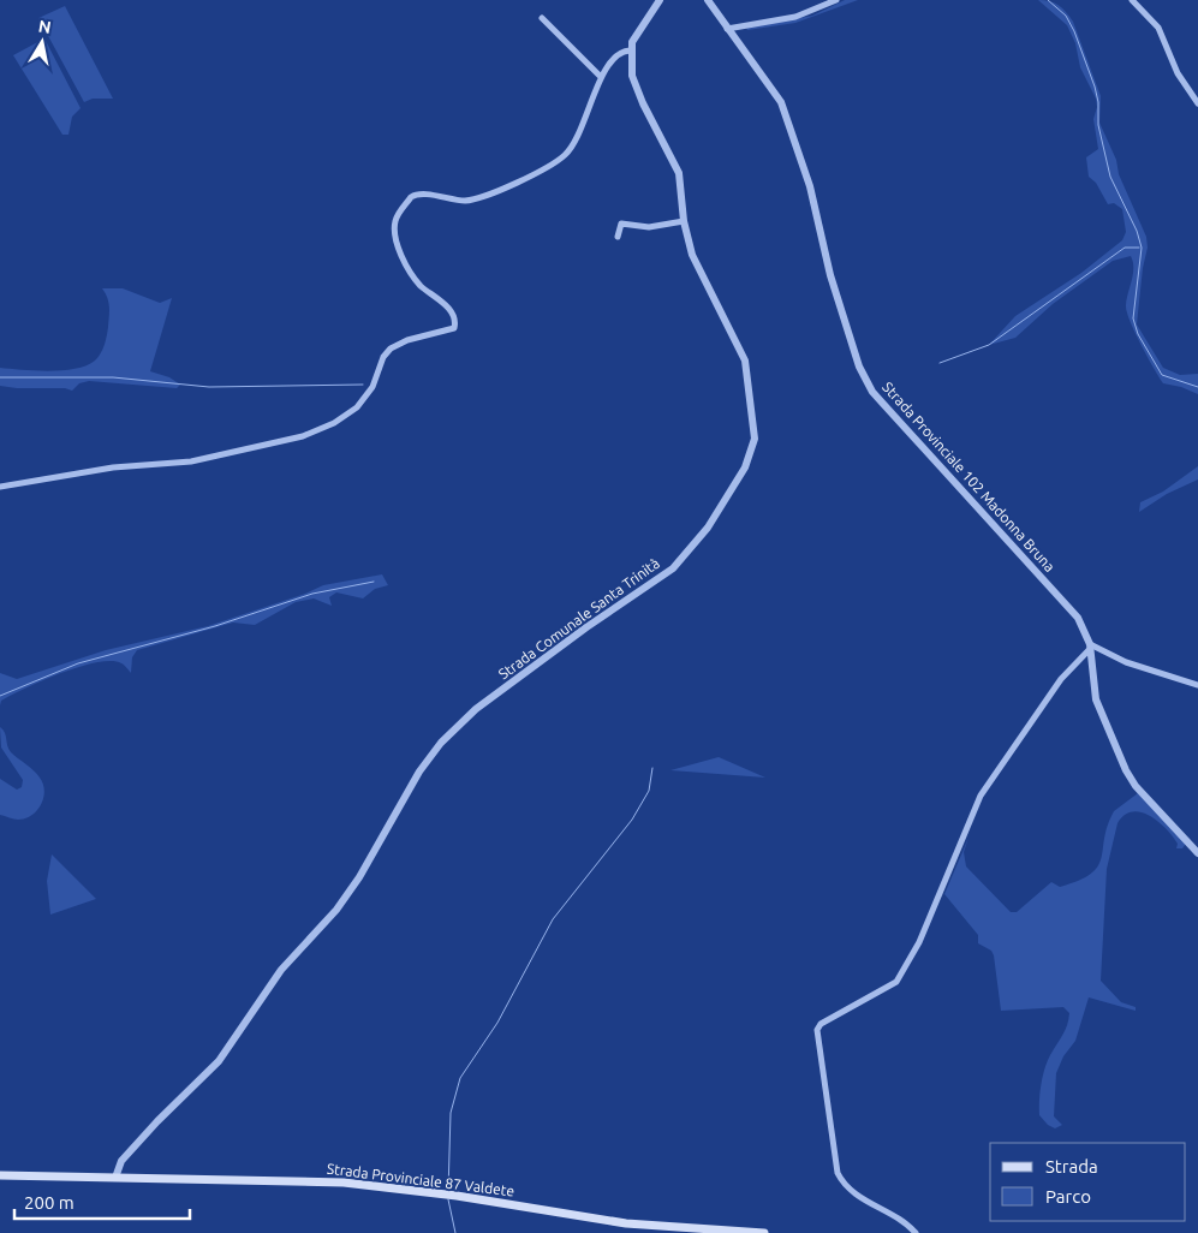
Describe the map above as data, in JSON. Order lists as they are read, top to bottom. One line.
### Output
{"streets":{"main road":["Strada Provinciale 87 Valdete"],"street":["Strada Provinciale 102 Madonna Bruna","Strada Comunale Santa Trinità"]},"crossings":[["Strada Comunale Santa Trinità","Strada Provinciale 87 Valdete"]],"legend":["Strada","Parco"],"scale_bar":"200 m","north":"top"}
